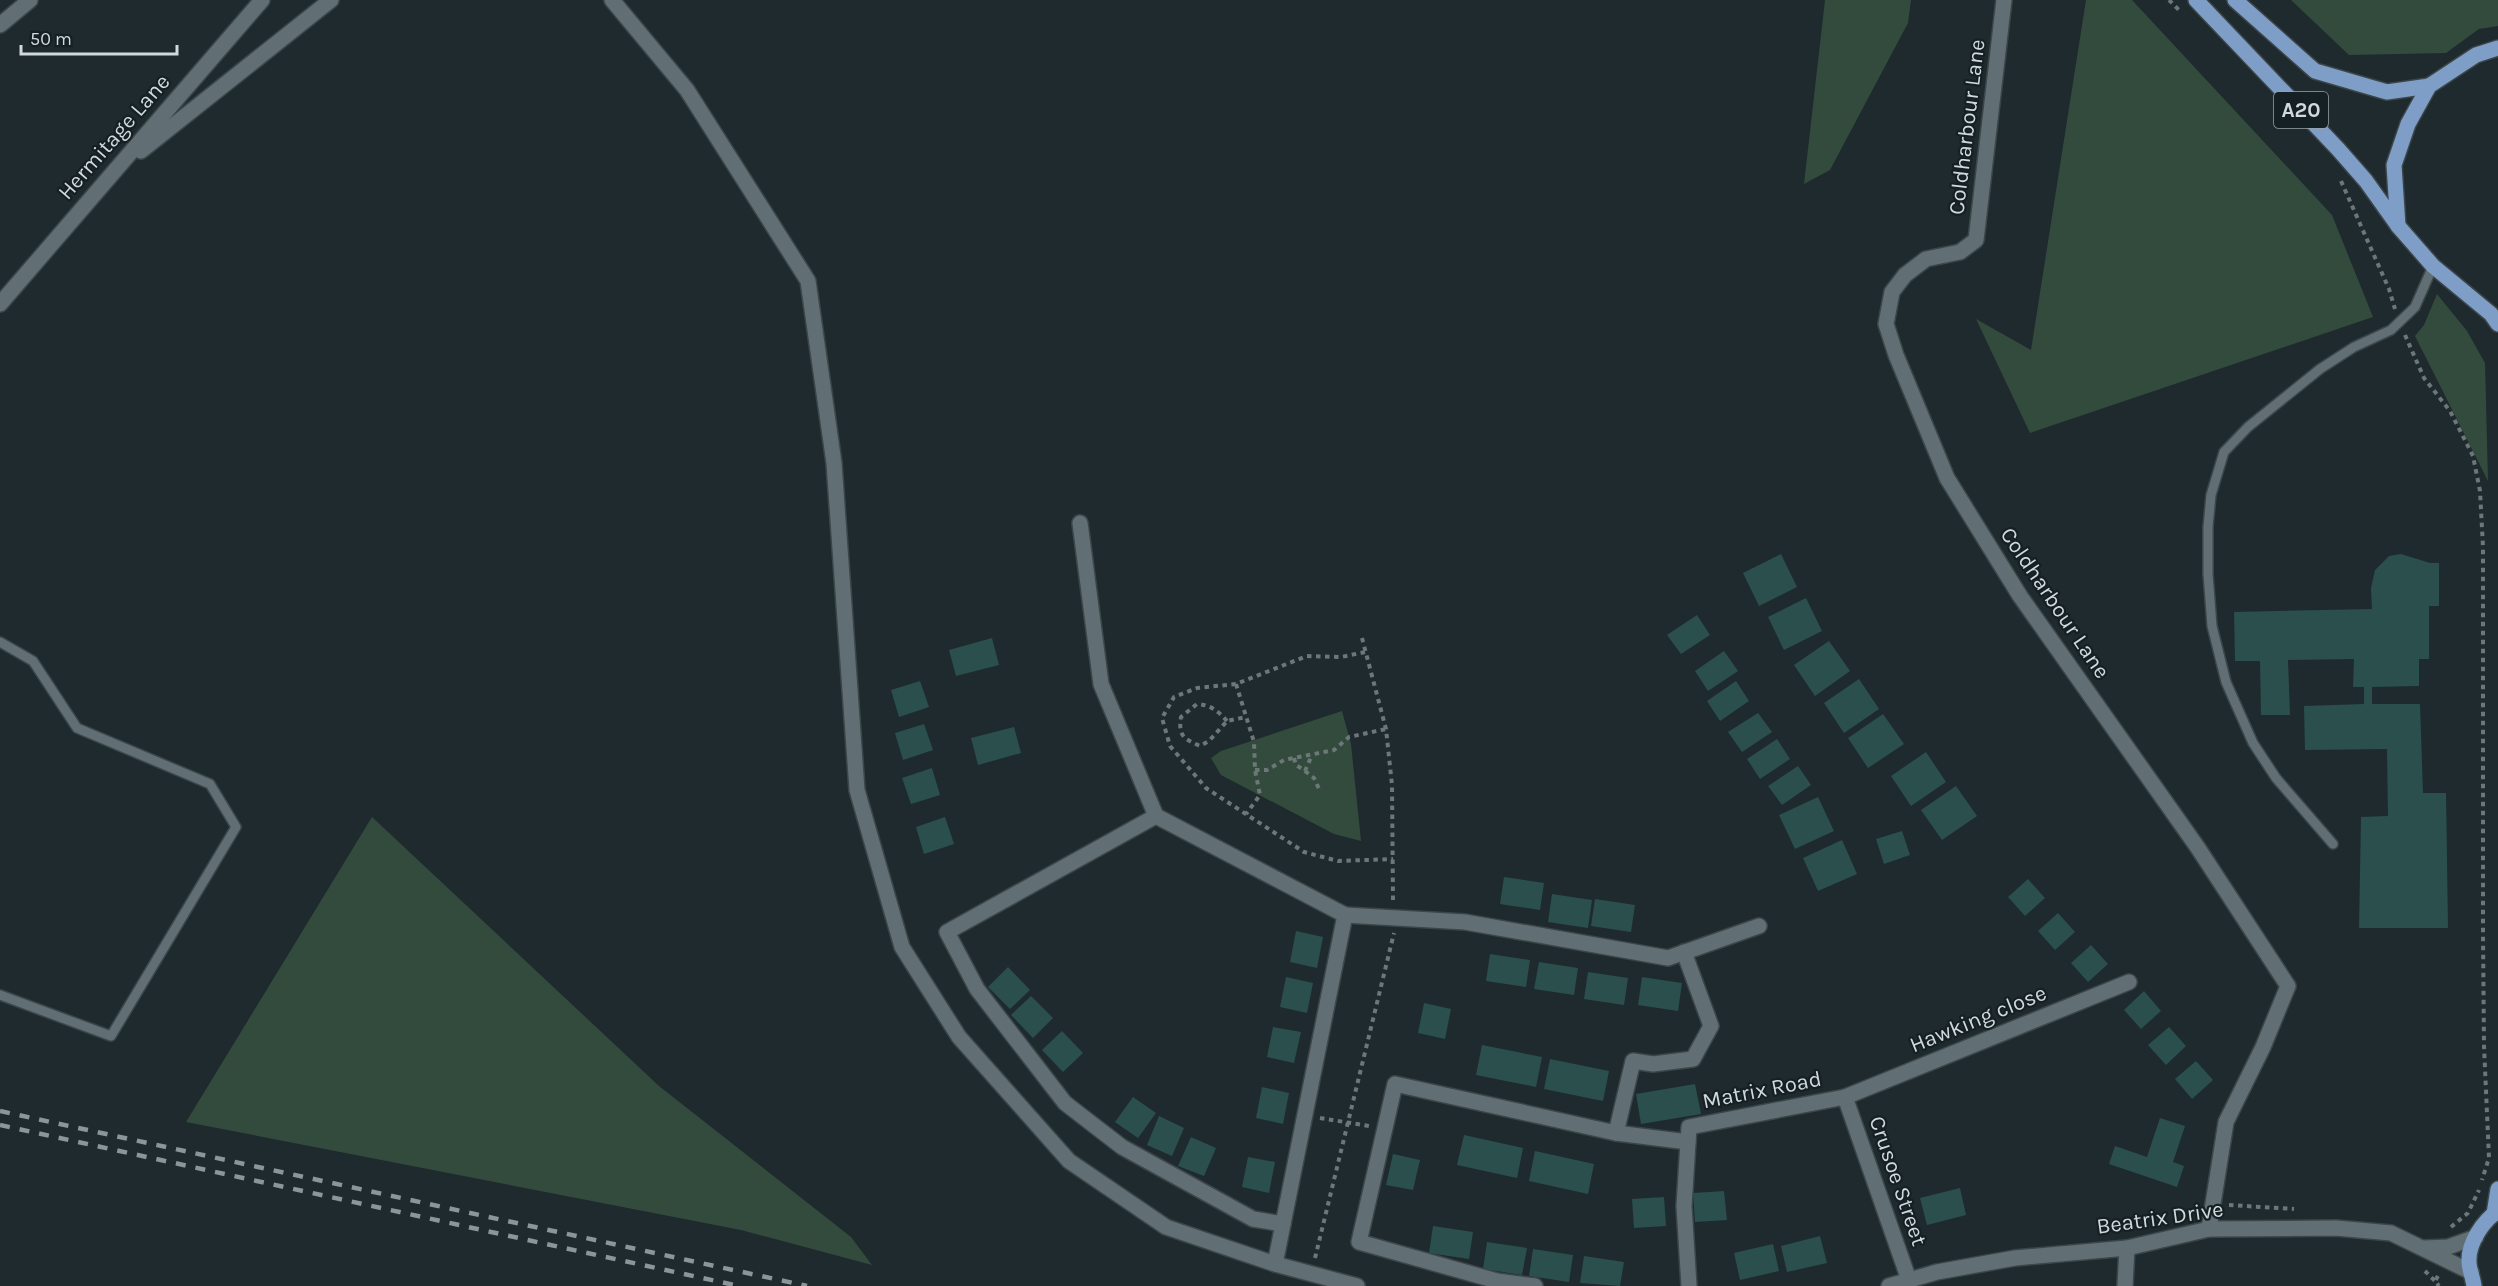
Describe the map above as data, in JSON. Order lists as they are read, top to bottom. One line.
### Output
{"streets":{"main road":["A20"],"street":["Coldharbour Lane","Hermitage Lane","Hawking close","Matrix Road","Crusoe Street","Beatrix Drive"]},"crossings":[["Coldharbour Lane","Beatrix Drive"],["Hawking close","Matrix Road"],["Hawking close","Crusoe Street"],["Matrix Road","Crusoe Street"],["Crusoe Street","Beatrix Drive"]],"scale_bar":"50 m"}
